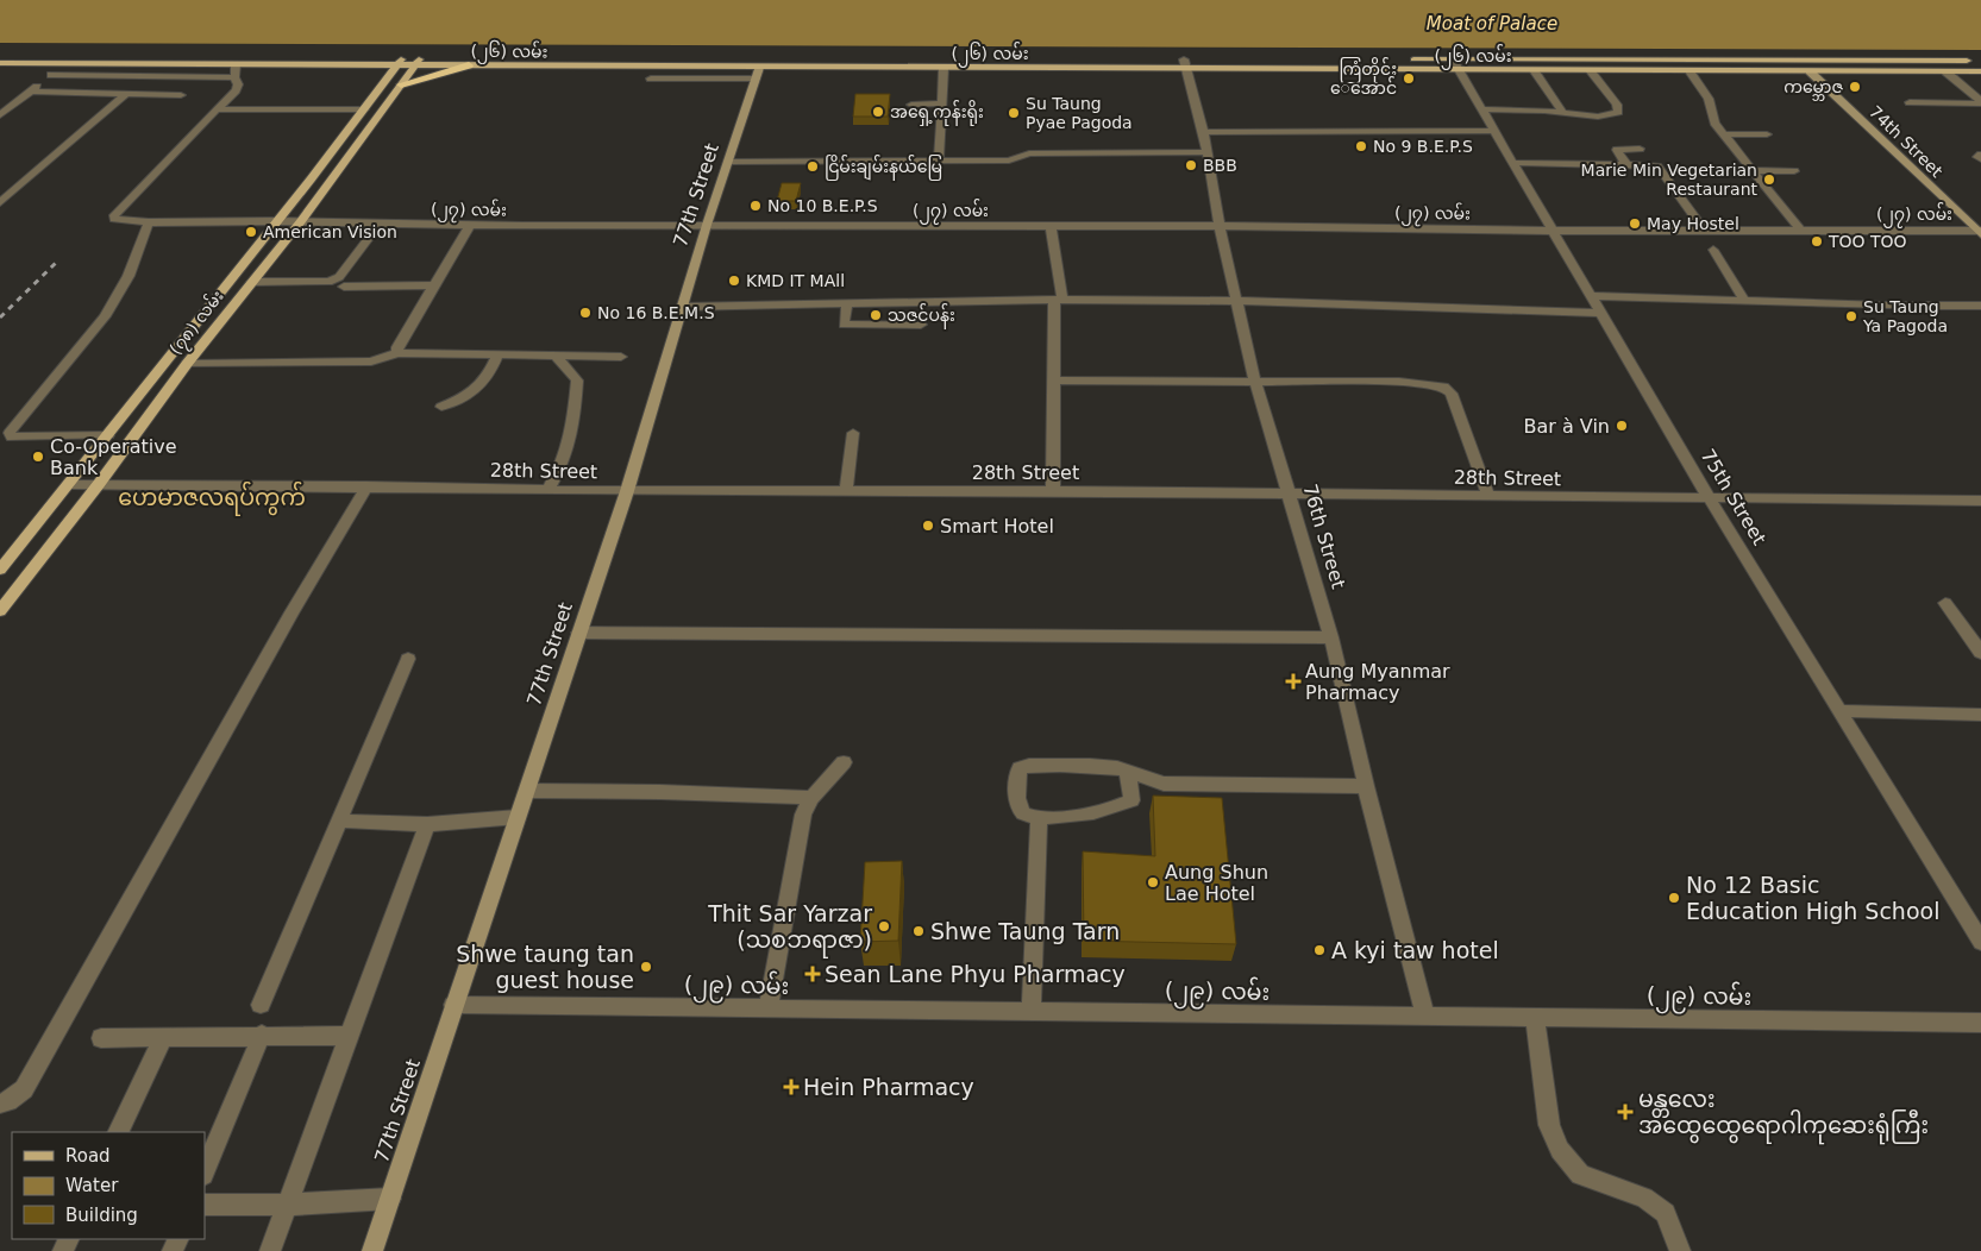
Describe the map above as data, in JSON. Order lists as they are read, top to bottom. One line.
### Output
{"streets":{"main road":["(၂၆) လမ်း","(၇၈) လမ်း"],"street":["74th Street","77th Street","(၂၇) လမ်း","28th Street","75th Street","76th Street","(၂၉) လမ်း"]},"crossings":[["(၂၆) လမ်း","74th Street"],["(၂၆) လမ်း","77th Street"],["(၂၆) လမ်း","(၇၈) လမ်း"],["(၂၆) လမ်း","75th Street"],["(၂၆) လမ်း","76th Street"],["74th Street","(၂၇) လမ်း"],["77th Street","(၂၇) လမ်း"],["77th Street","28th Street"],["77th Street","(၂၉) လမ်း"],["(၂၇) လမ်း","(၇၈) လမ်း"],["(၂၇) လမ်း","75th Street"],["(၂၇) လမ်း","76th Street"],["(၇၈) လမ်း","28th Street"],["28th Street","75th Street"],["28th Street","76th Street"],["76th Street","(၂၉) လမ်း"]],"districts":["ဟေမာဇလရပ်ကွက်"],"water":["Moat of Palace"],"places":{"other":["ကြံတိုင်း‌ ‌ေအောင်","ကမ္ဘောဇ","အရှေ့ကုန်းရိုး","Su Taung Pyae Pagoda","No 9 B.E.P.S","BBB","ငြိမ်းချမ်း‌နယ်မြေ","Marie Min Vegetarian Restaurant","No 10 B.E.P.S","May Hostel","American Vision","TOO TOO","KMD IT MAll","No 16 B.E.M.S","သဇင်ပန်း","Su Taung Ya Pagoda","Bar à Vin","Co-Operative Bank","Smart Hotel","Aung Shun Lae Hotel","No 12 Basic Education High School","Thit Sar Yarzar (သစၥာရာဇာ)","Shwe Taung Tarn","A kyi taw hotel","Shwe taung tan guest house"],"health":["Aung Myanmar Pharmacy","Sean Lane Phyu Pharmacy","Hein Pharmacy","မန္တလေး အထွေထွေရောဂါကုဆေးရုံကြီး"]},"legend":["Road","Water","Building"]}
